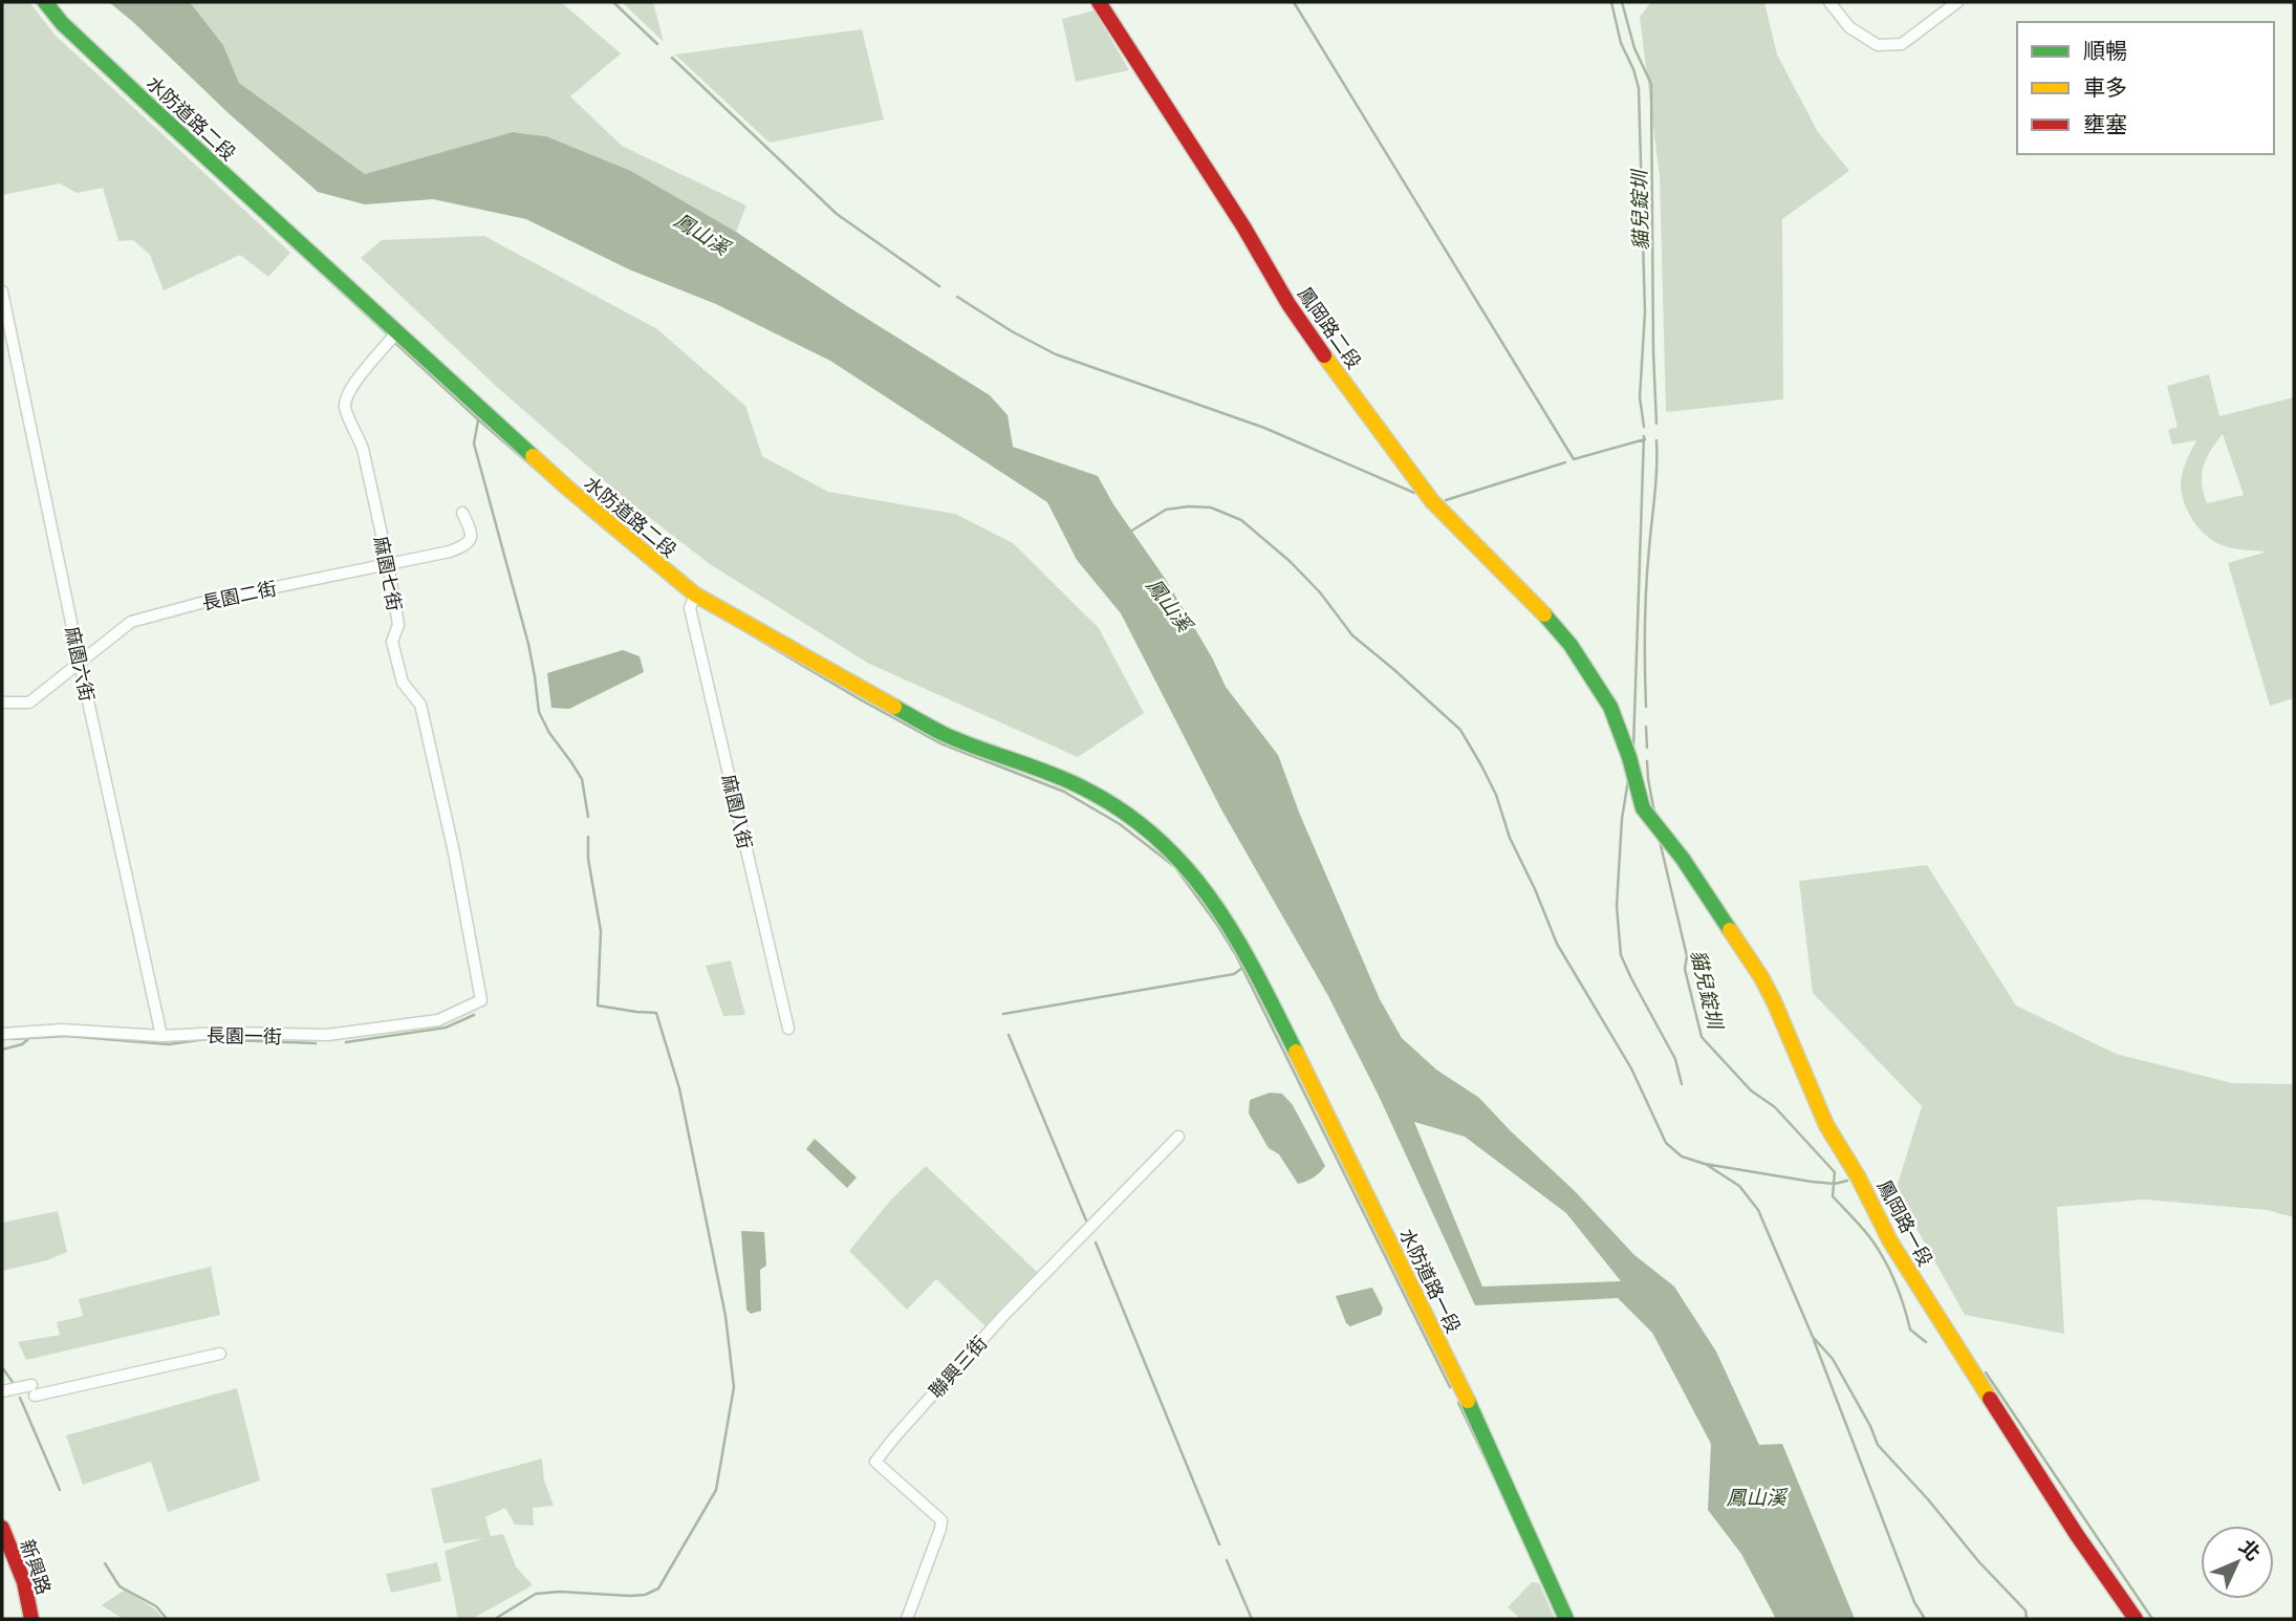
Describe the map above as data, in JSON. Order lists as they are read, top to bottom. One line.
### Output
{"streets":{"street":["水防道路二段","鳳岡路二段","麻園七街","長園二街","麻園六街","麻園八街","長園一街","鳳岡路一段","水防道路一段","聯興三街","新興路"]},"crossings":[["水防道路二段","麻園七街"],["水防道路二段","麻園八街"],["水防道路二段","水防道路一段"],["鳳岡路二段","鳳岡路一段"],["麻園七街","長園二街"],["麻園七街","長園一街"],["長園二街","麻園六街"],["麻園六街","長園一街"]],"water":["貓兒錠圳","鳳山溪"],"legend":["順暢","車多","壅塞"],"north":"top right"}
